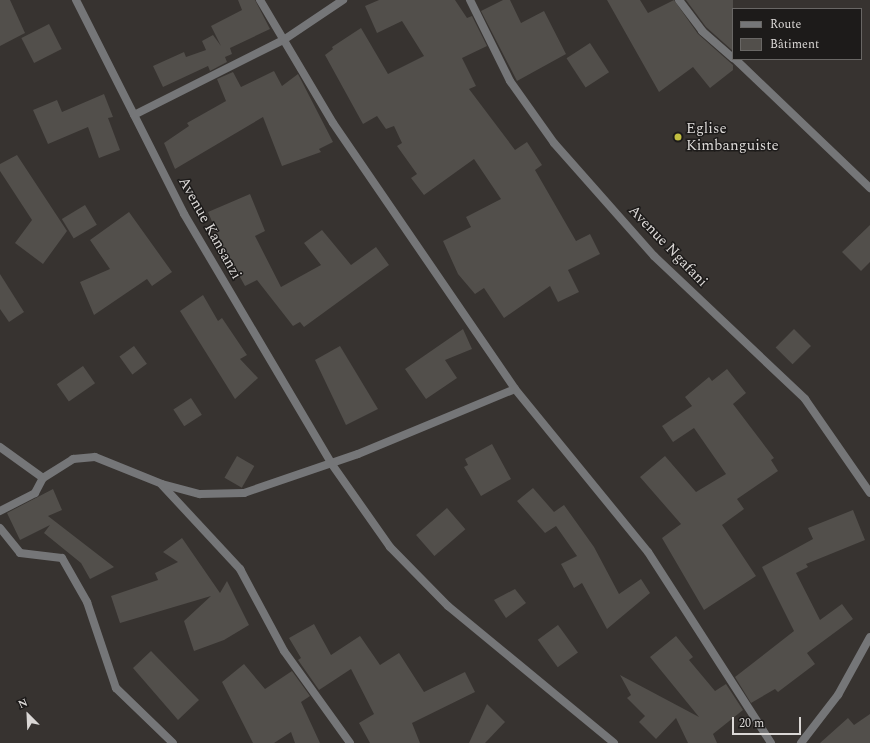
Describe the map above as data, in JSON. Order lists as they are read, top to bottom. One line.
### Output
{"streets":{"street":["Avenue Kansanzi","Avenue Ngafani"]},"places":["Eglise Kimbanguiste"],"legend":["Route","Bâtiment"],"scale_bar":"20 m","north":"top left"}
